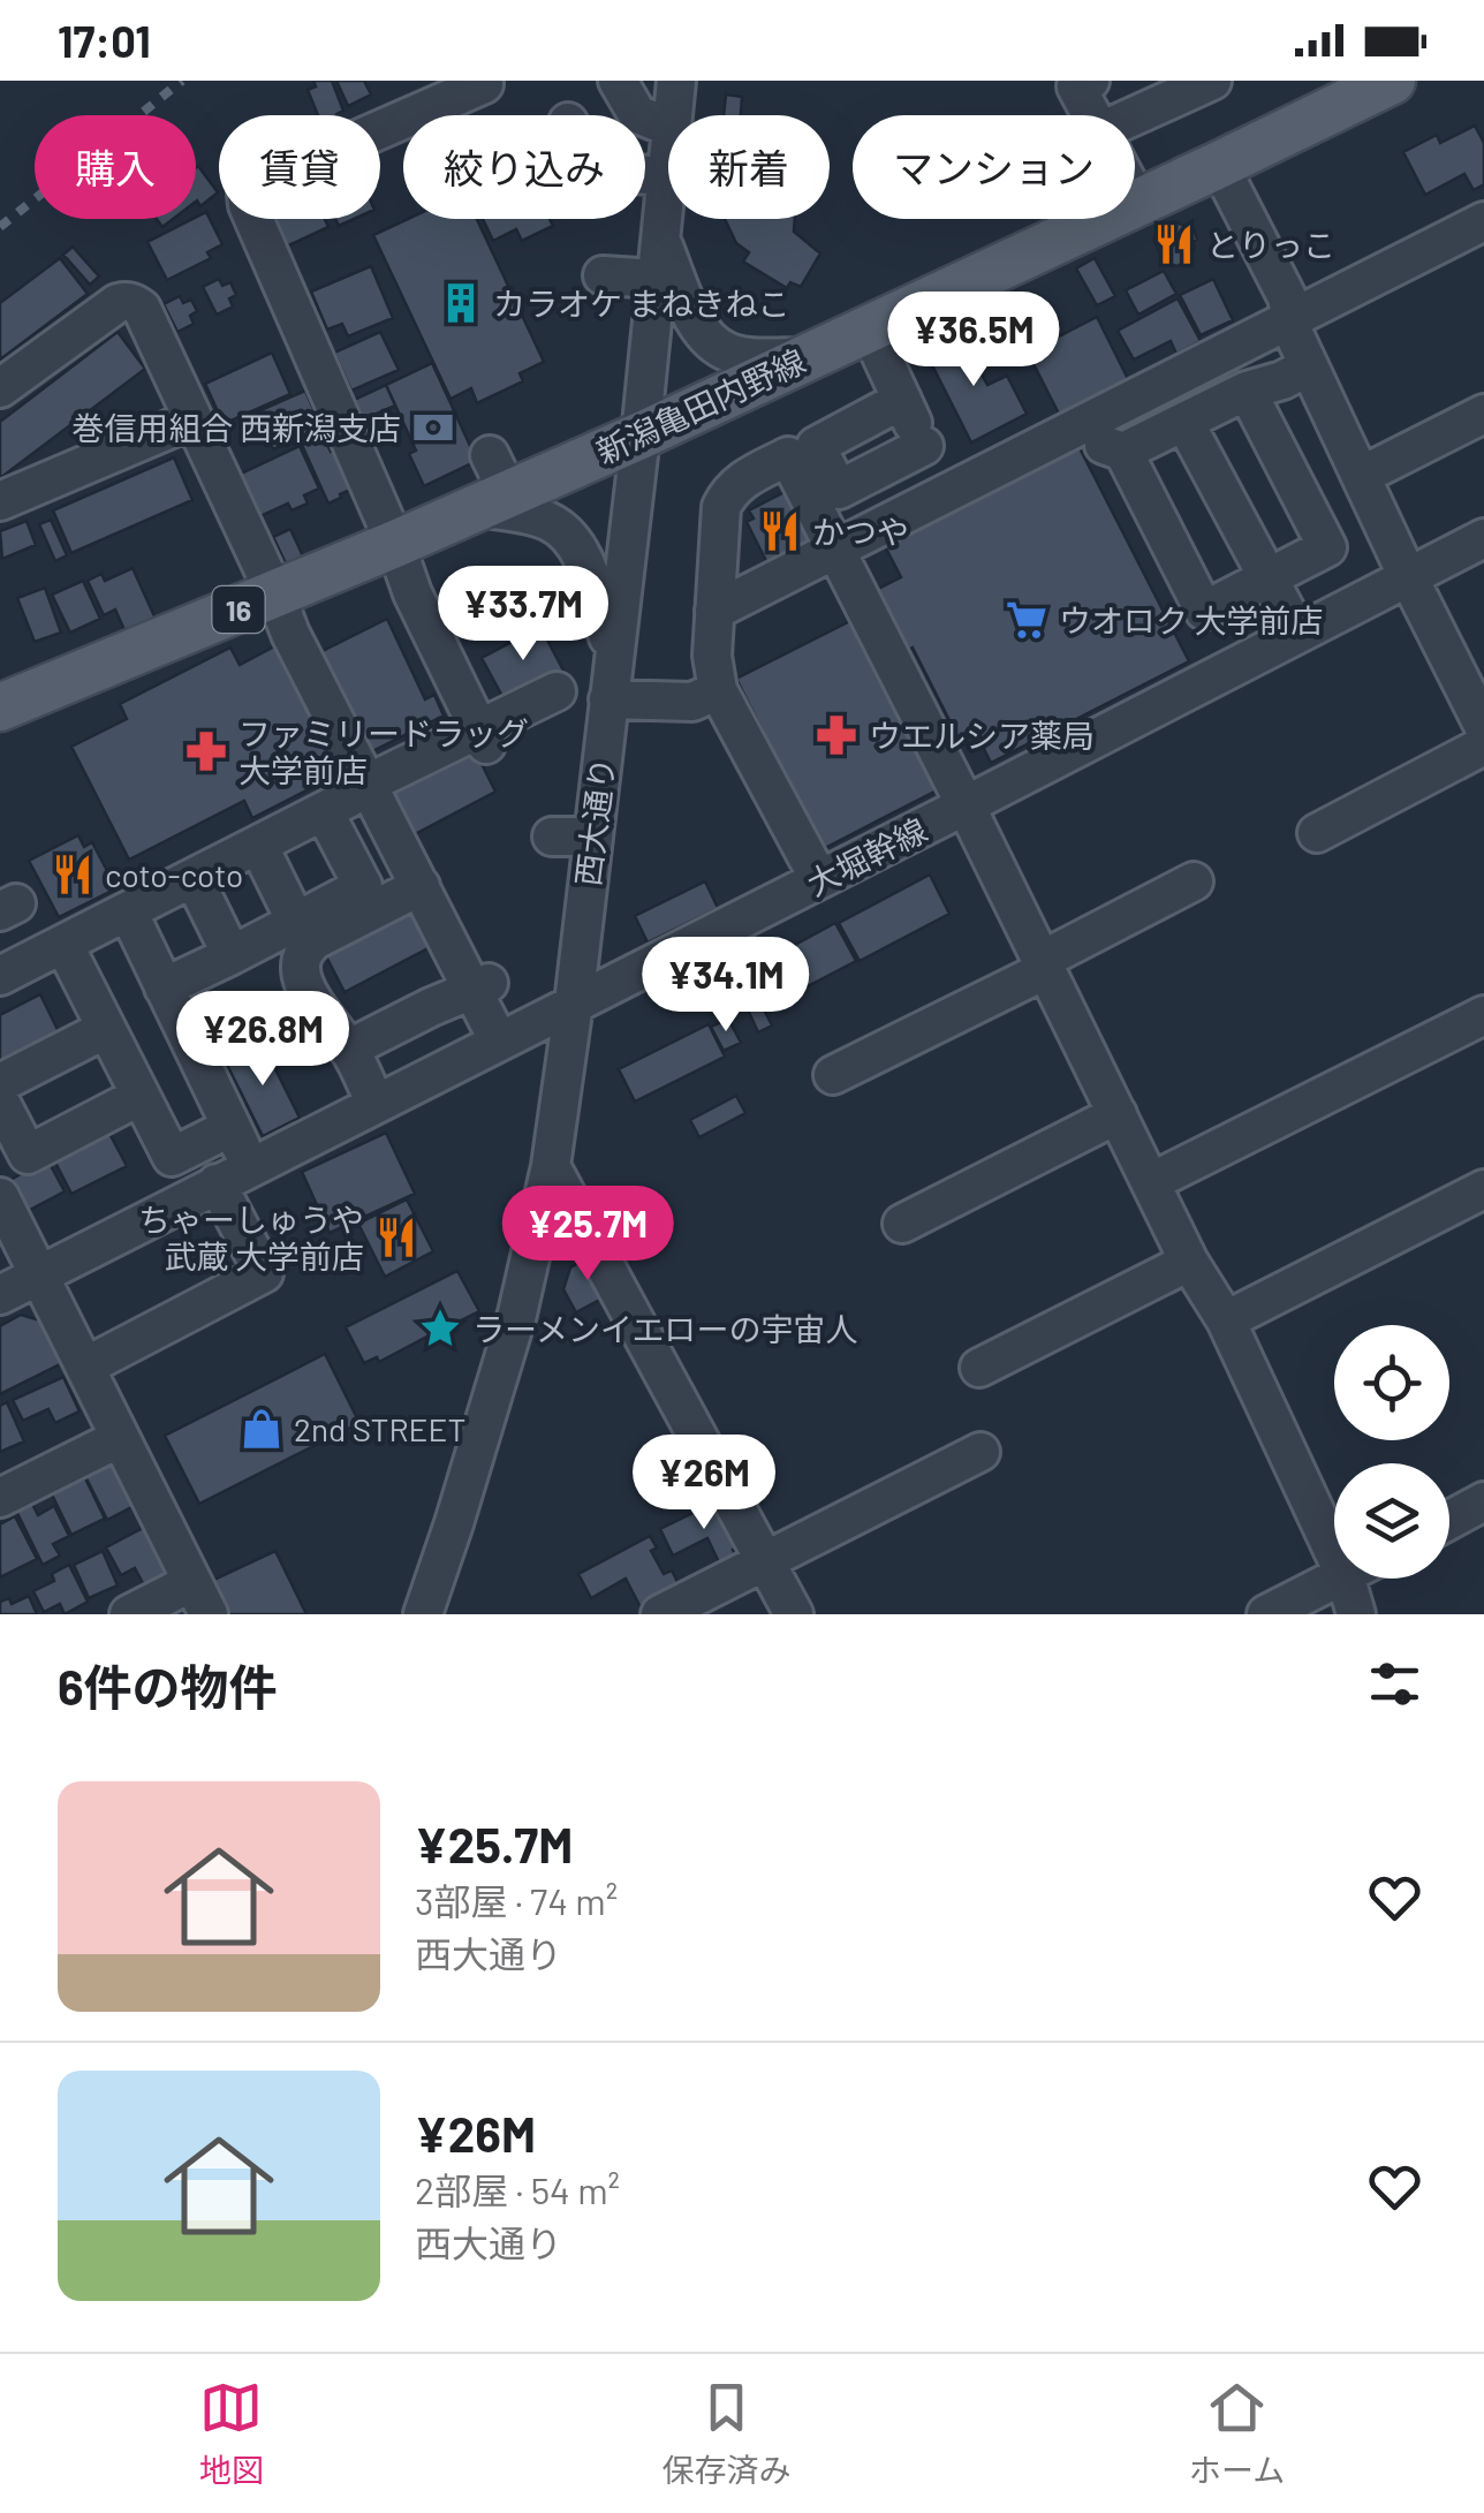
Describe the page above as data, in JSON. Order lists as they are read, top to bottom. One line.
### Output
{"streets":{"main road":["新潟亀田内野線","16"],"street":["西大通り","大堀幹線"]},"crossings":[["新潟亀田内野線","西大通り"],["西大通り","大堀幹線"]],"places":{"restaurant":["とりっこ","かつや","coto-coto","ちゃーしゅうや 武蔵 大学前店"],"building":["カラオケ まねきねこ"],"bank":["巻信用組合 西新潟支店"],"supermarket":["ウオロク 大学前店"],"pharmacy":["ウエルシア薬局","ファミリードラッグ 大学前店"],"place":["ラーメンイエローの宇宙人"],"shop":["2nd STREET"]},"page":{"status":"17:01","chip":["購入","賃貸","絞り込み","新着","マンション"],"price":["¥36.5M","¥33.7M","¥34.1M","¥26.8M","¥25.7M","¥26M"],"heading":"6件の物件","list":[{"name":"¥25.7M","note":"3部屋 · 74 m² · 西大通り"},{"name":"¥26M","note":"2部屋 · 54 m² · 西大通り"}],"tabs":["地図","保存済み","ホーム"]}}
